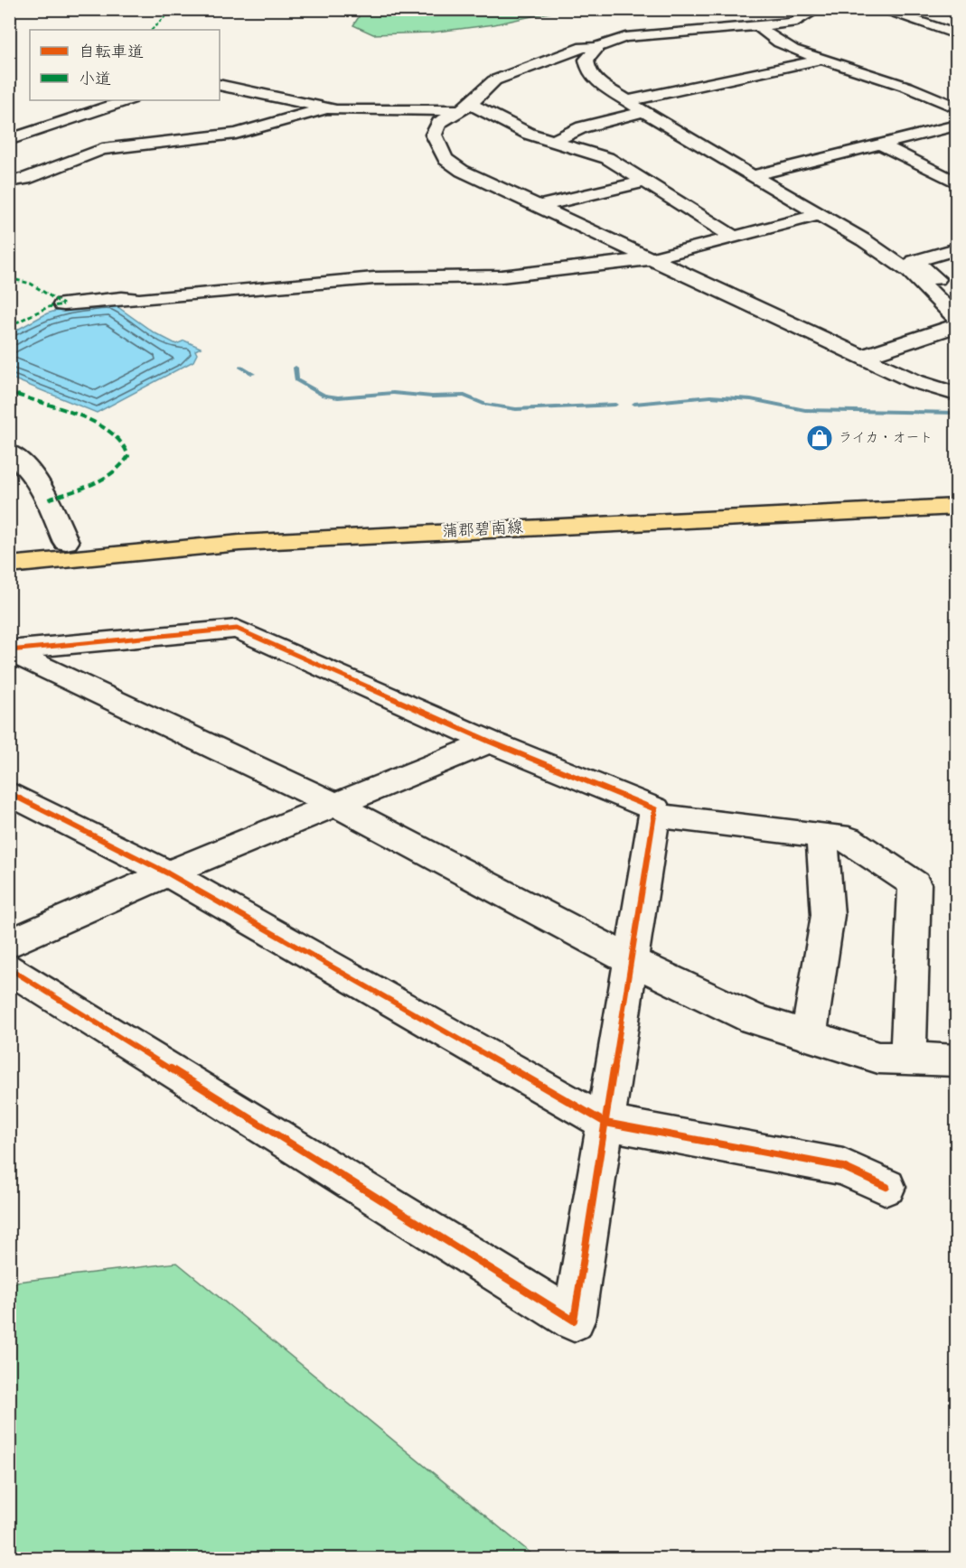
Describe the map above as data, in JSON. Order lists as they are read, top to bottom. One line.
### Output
{"streets":{"main road":["蒲郡碧南線"]},"places":{"shop":["ライカ・オート"]},"legend":["自転車道","小道"]}
